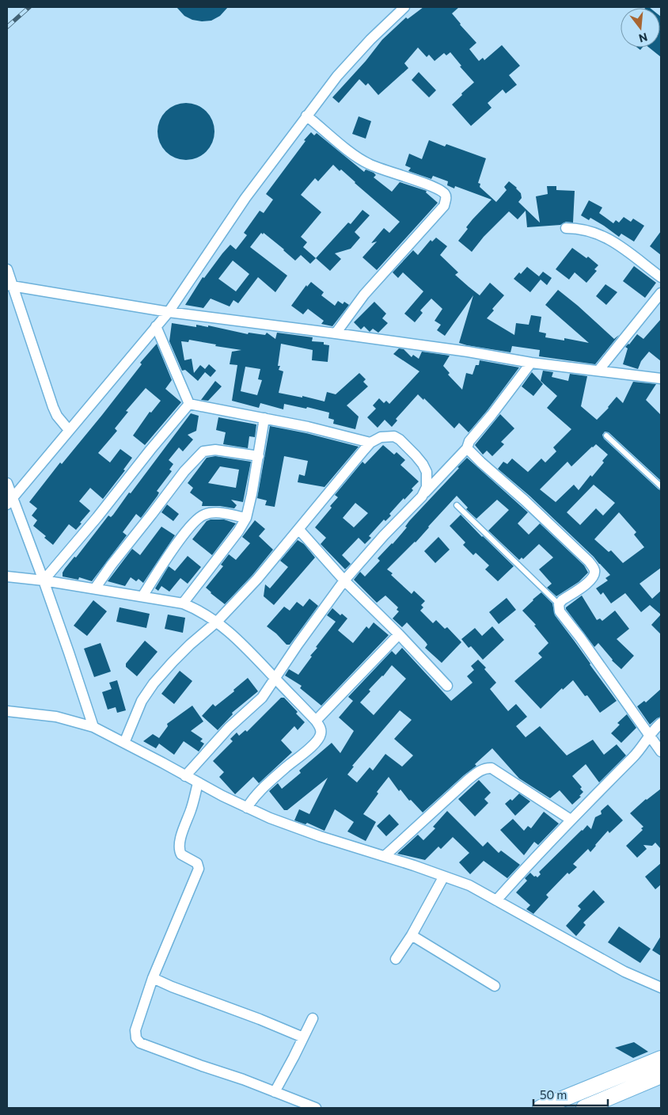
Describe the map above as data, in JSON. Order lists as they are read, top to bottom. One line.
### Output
{"scale_bar":"50 m","north":"bottom"}
